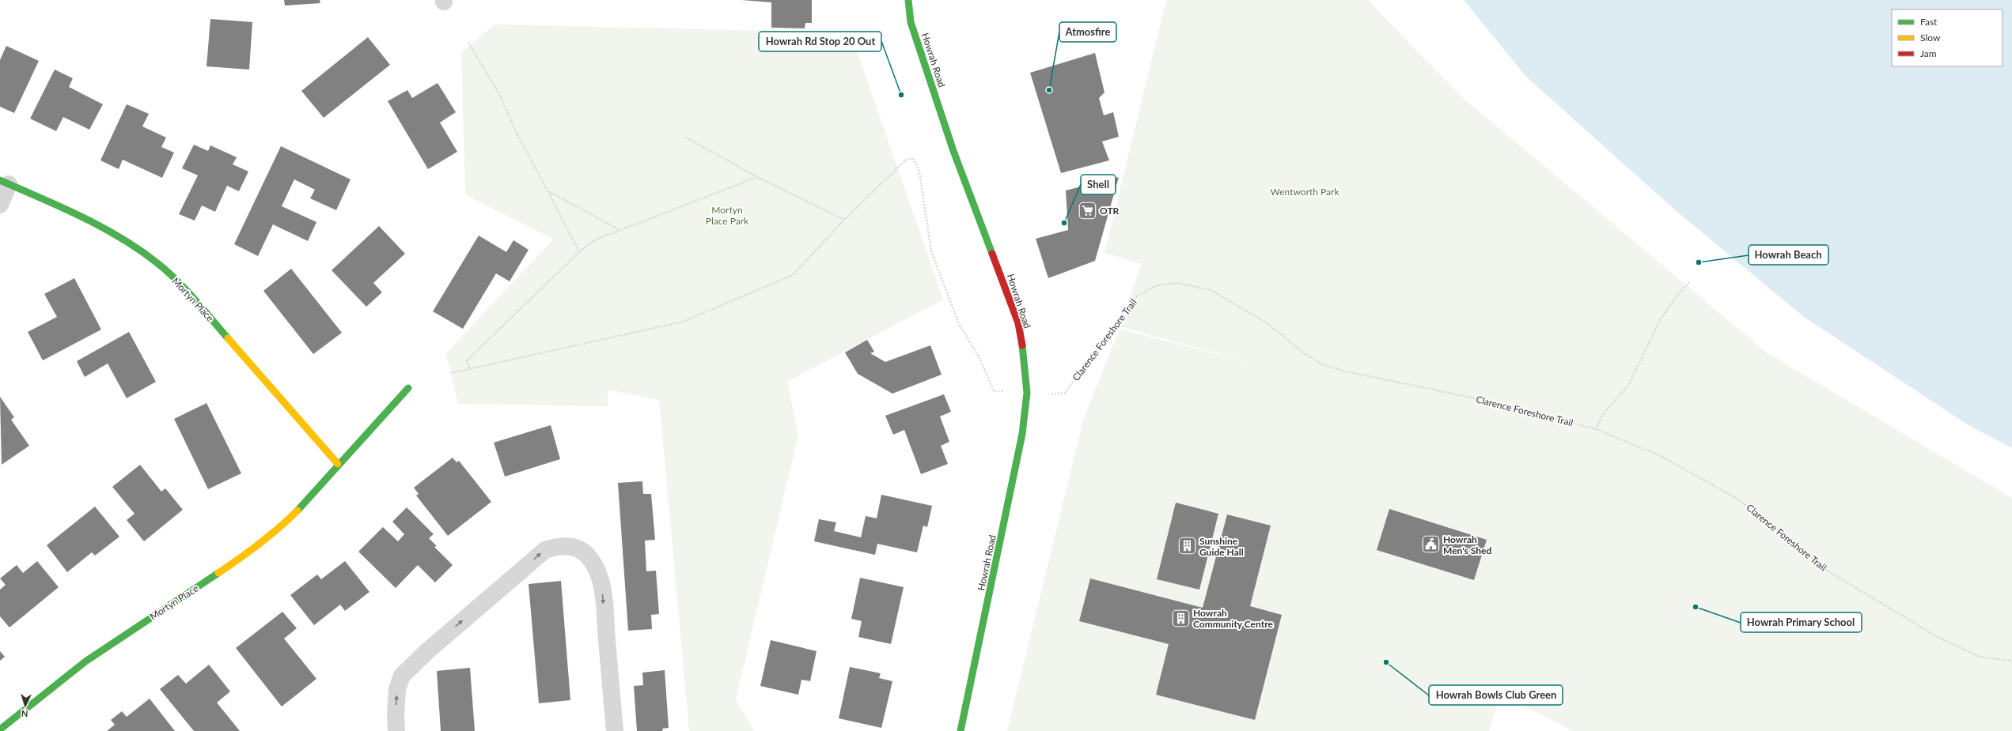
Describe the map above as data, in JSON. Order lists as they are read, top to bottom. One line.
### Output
{"streets":{"street":["Howrah Road","Mortyn Place"],"path":["Clarence Foreshore Trail"]},"parks":["Wentworth Park","Mortyn Place Park"],"places":{"other":["Atmosfire","Howrah Rd Stop 20 Out","Shell","Howrah Beach","Howrah Primary School","Howrah Bowls Club Green"],"supermarket":["OTR"],"public building":["Howrah Men's Shed"],"building":["Sunshine Guide Hall","Howrah Community Centre"]},"legend":["Fast","Slow","Jam"],"north":"bottom"}
